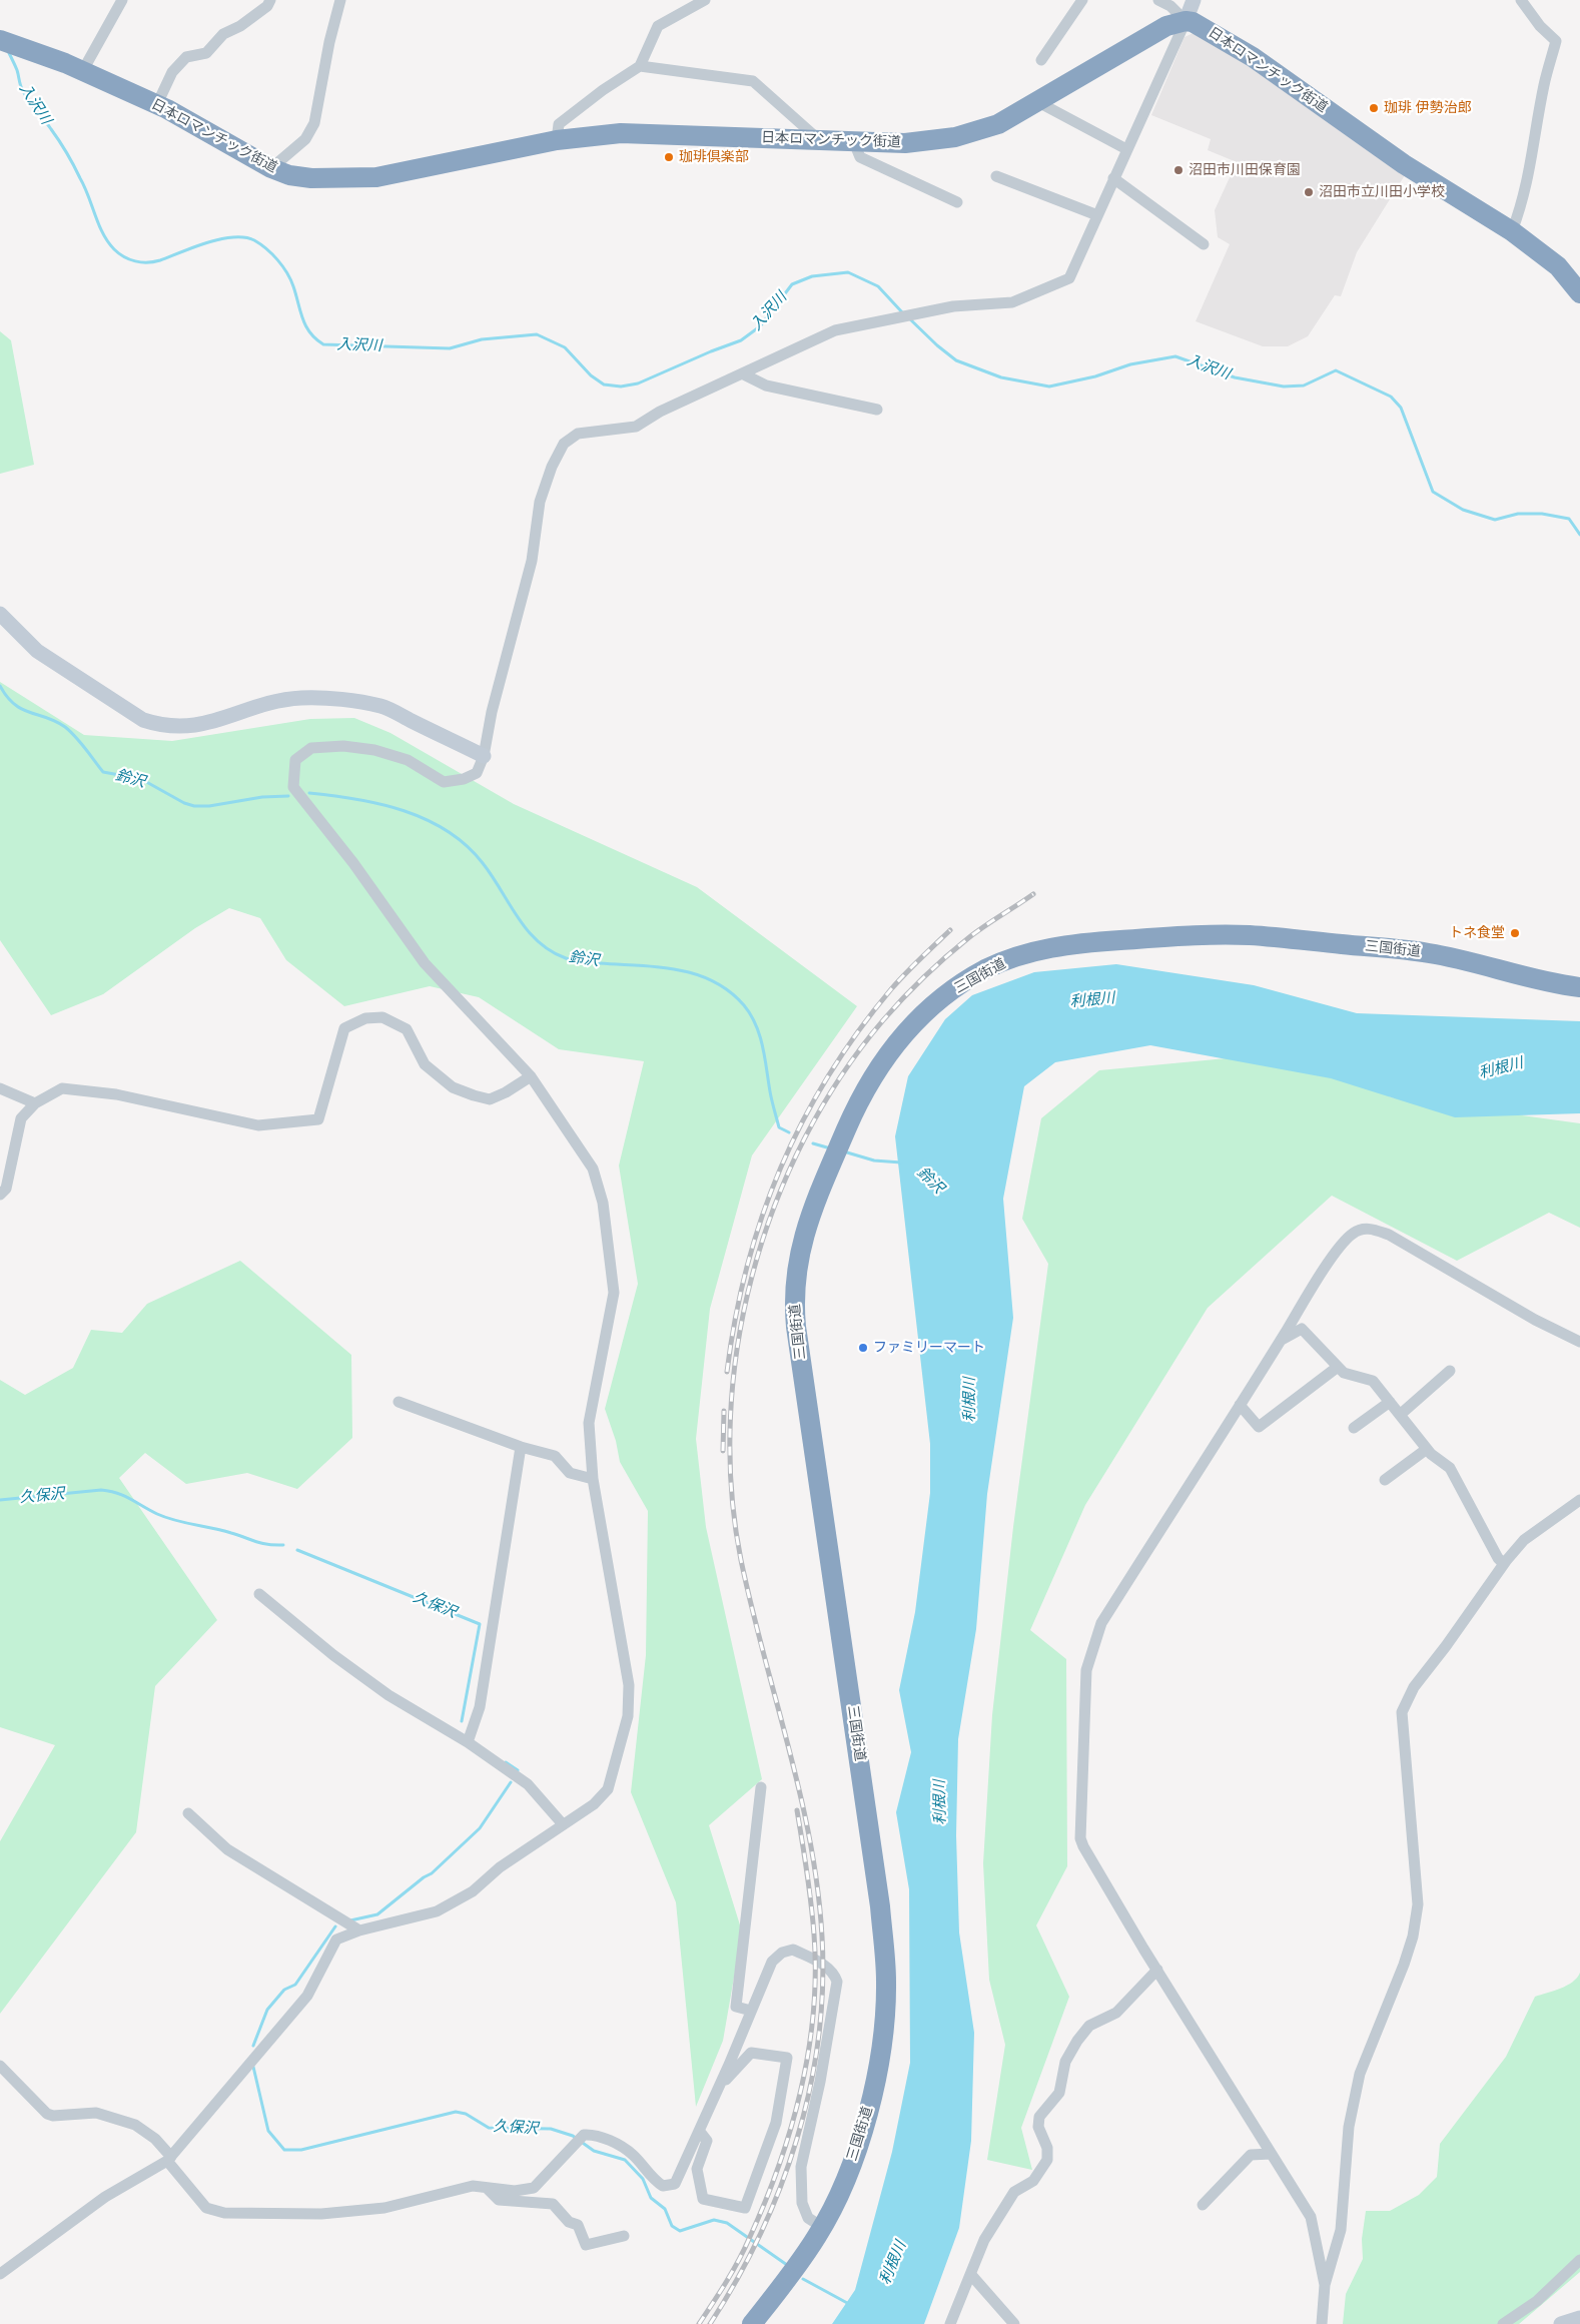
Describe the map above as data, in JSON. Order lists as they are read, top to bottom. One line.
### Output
{"streets":{"highway":["日本ロマンチック街道","三国街道"]},"water":["入沢川","鈴沢","利根川","久保沢"],"places":["珈琲 伊勢治郎","珈琲倶楽部","沼田市川田保育園","沼田市立川田小学校","トネ食堂","ファミリーマート"]}
